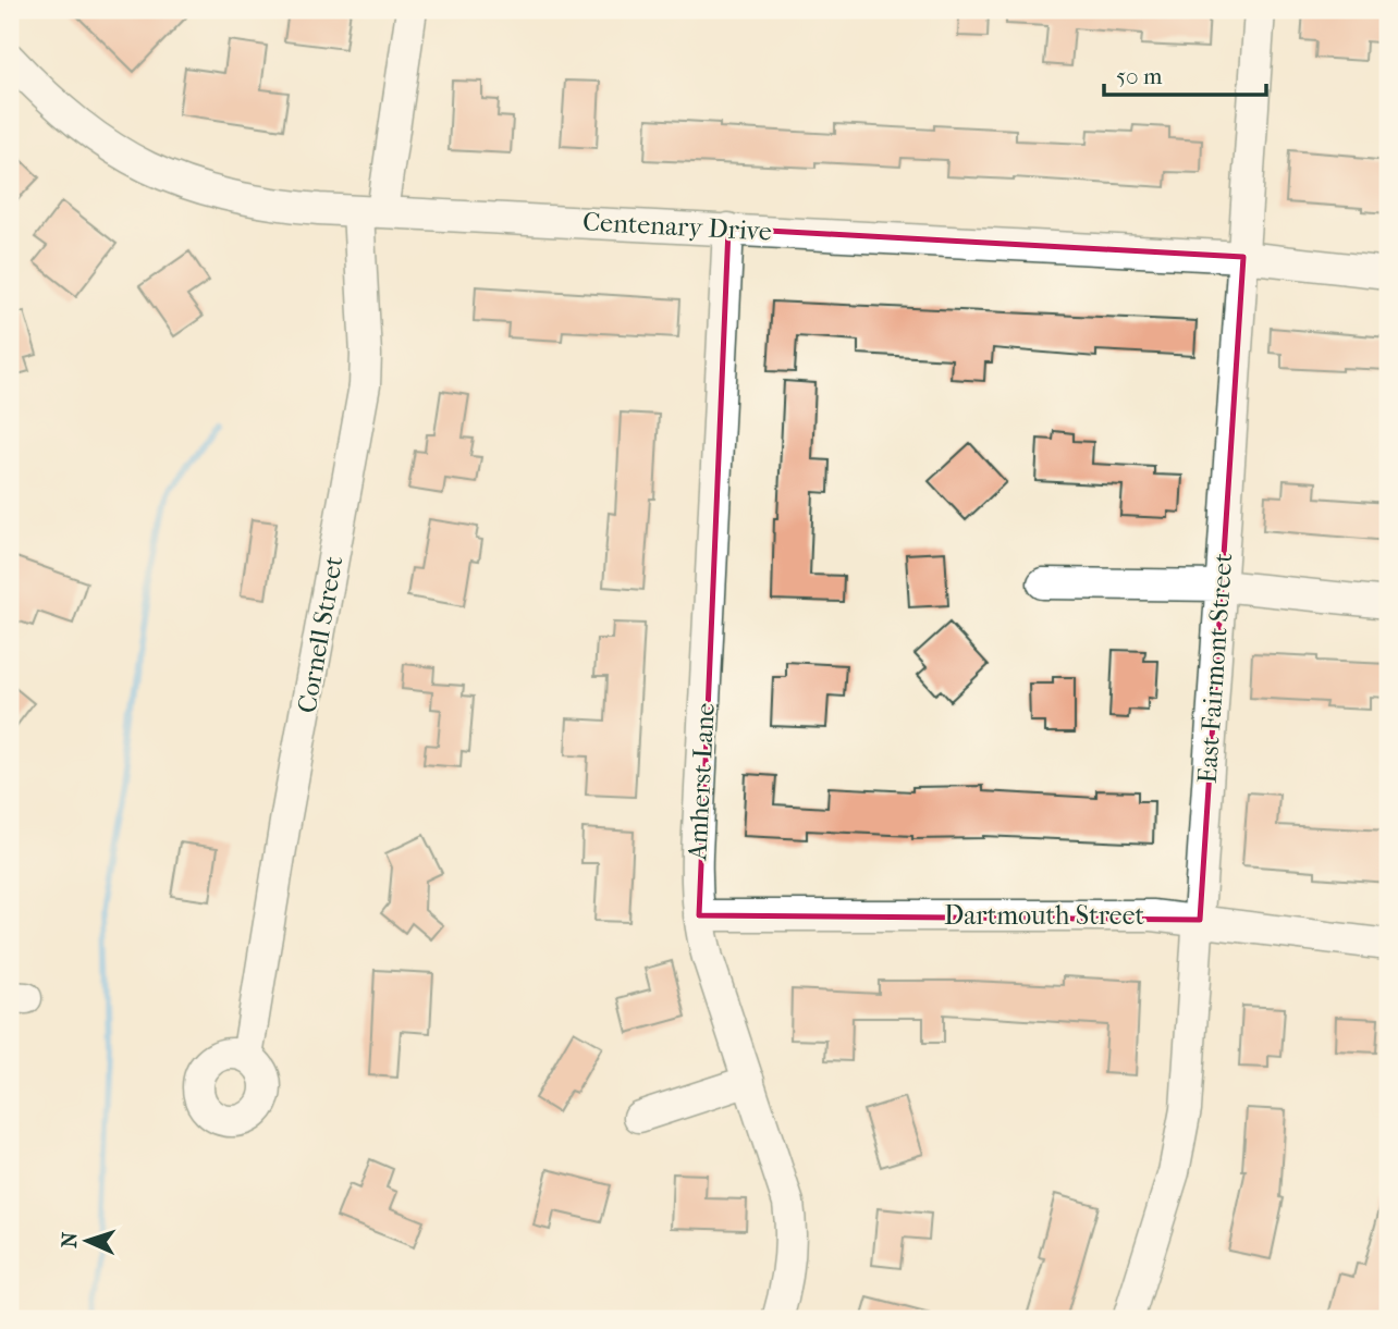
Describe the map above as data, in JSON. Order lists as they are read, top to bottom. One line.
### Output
{"streets":{"street":["Centenary Drive","Cornell Street","East Fairmont Street","Amherst Lane","Dartmouth Street"]},"crossings":[["Centenary Drive","Cornell Street"],["Centenary Drive","East Fairmont Street"],["Centenary Drive","Amherst Lane"],["East Fairmont Street","Dartmouth Street"],["Amherst Lane","Dartmouth Street"]],"scale_bar":"50 m","north":"left"}
